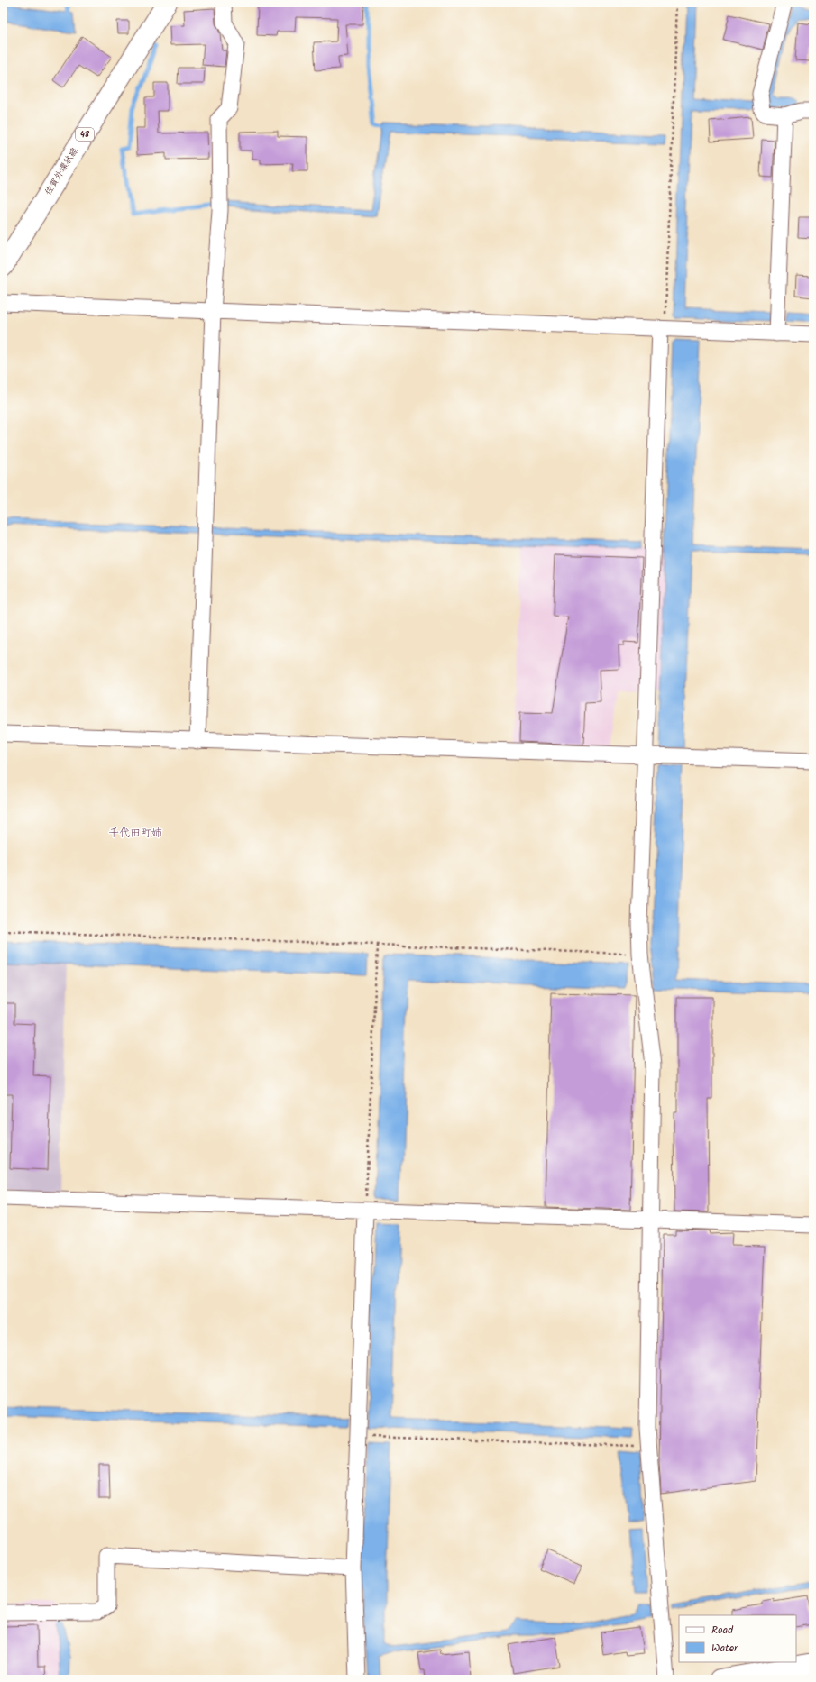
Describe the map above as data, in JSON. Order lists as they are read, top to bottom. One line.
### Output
{"streets":{"main road":["48","佐賀外環状線"]},"districts":["千代田町姉"],"legend":["Road","Water"]}
